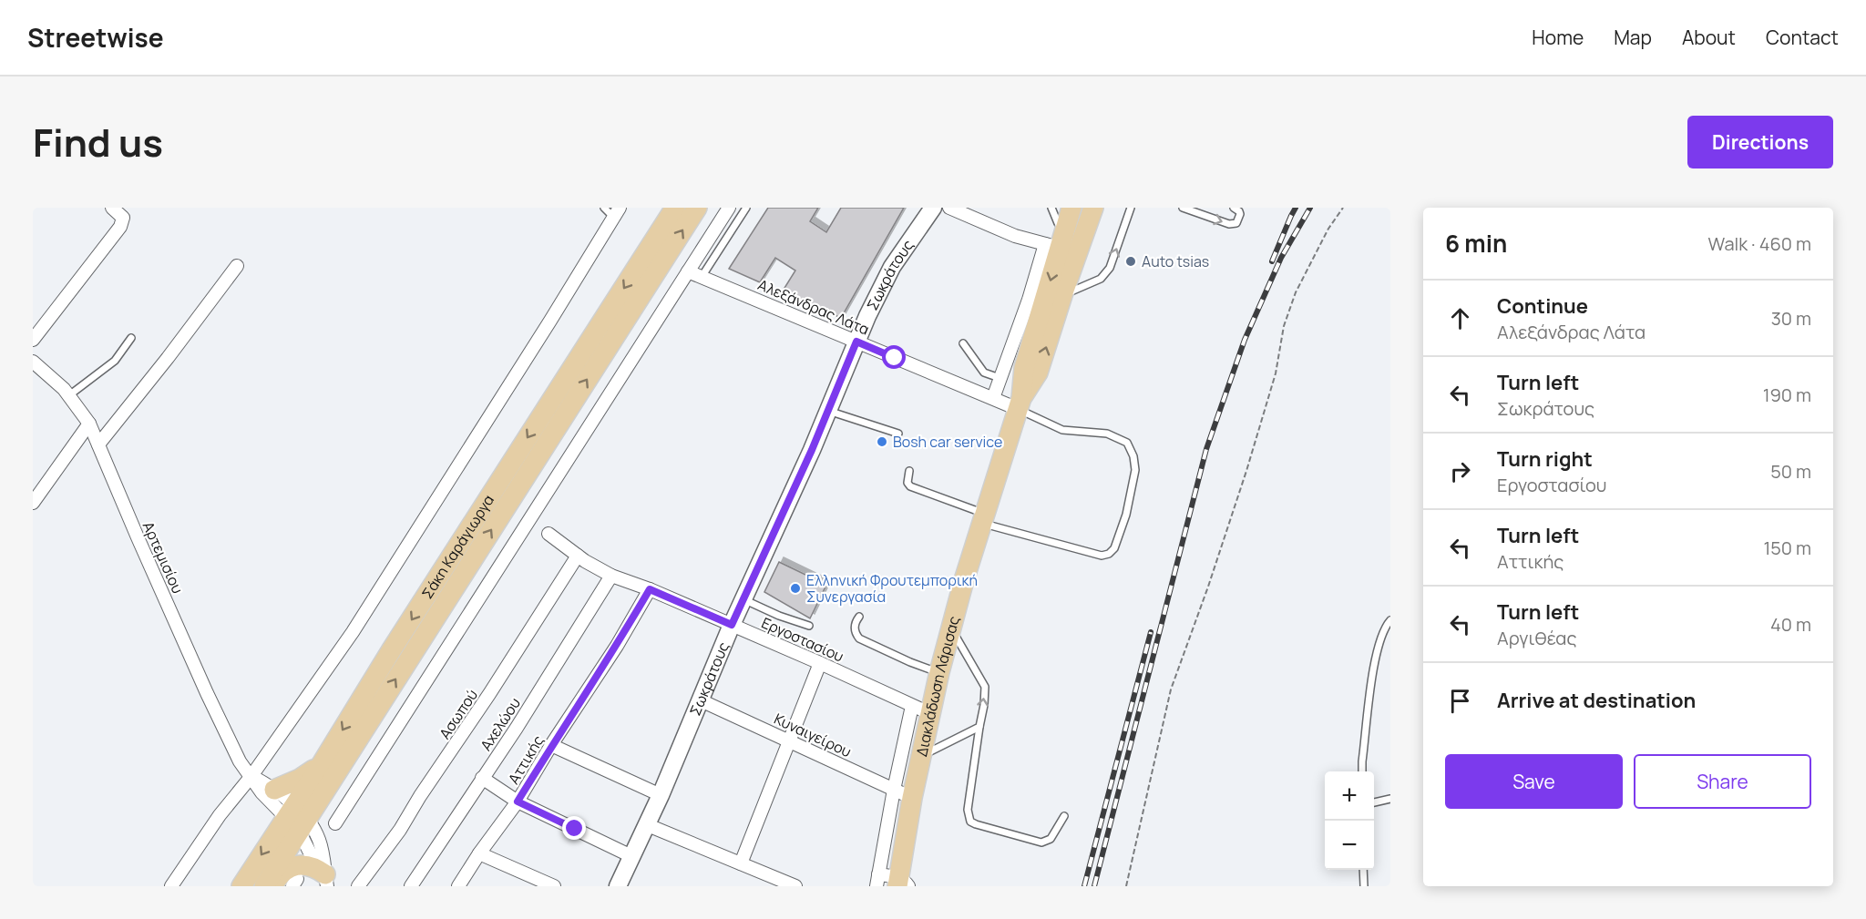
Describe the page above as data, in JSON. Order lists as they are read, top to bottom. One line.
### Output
{"streets":{"main road":["Σωκράτους","Σάκη Καράγιωργα","Διακλάδωση Λάρισας"],"street":["Αλεξάνδρας Λάτα","Αρτεμισίου","Εργοστασίου","Ασωπού","Αχελώου","Κυναιγείρου","Αττικής"]},"crossings":[["Σωκράτους","Αλεξάνδρας Λάτα"],["Σωκράτους","Εργοστασίου"],["Σωκράτους","Κυναιγείρου"],["Αλεξάνδρας Λάτα","Διακλάδωση Λάρισας"],["Σάκη Καράγιωργα","Αρτεμισίου"],["Εργοστασίου","Διακλάδωση Λάρισας"],["Εργοστασίου","Ασωπού"],["Εργοστασίου","Αχελώου"],["Εργοστασίου","Αττικής"],["Διακλάδωση Λάρισας","Κυναιγείρου"]],"places":["Auto tsias","Bosh car service","Ελληνική Φρουτεμπορική Συνεργασία"],"page":{"header":"Streetwise","nav":["Home","Map","About","Contact"],"title":"Find us","buttons":["Directions",["Save","Share"]],"heading":["6 min","Walk · 460 m"],"list":[["Continue","Αλεξάνδρας Λάτα","30 m"],["Turn left","Σωκράτους","190 m"],["Turn right","Εργοστασίου","50 m"],["Turn left","Αττικής","150 m"],["Turn left","Αργιθέας","40 m"],"Arrive at destination"],"map_buttons":["+","−"]}}
